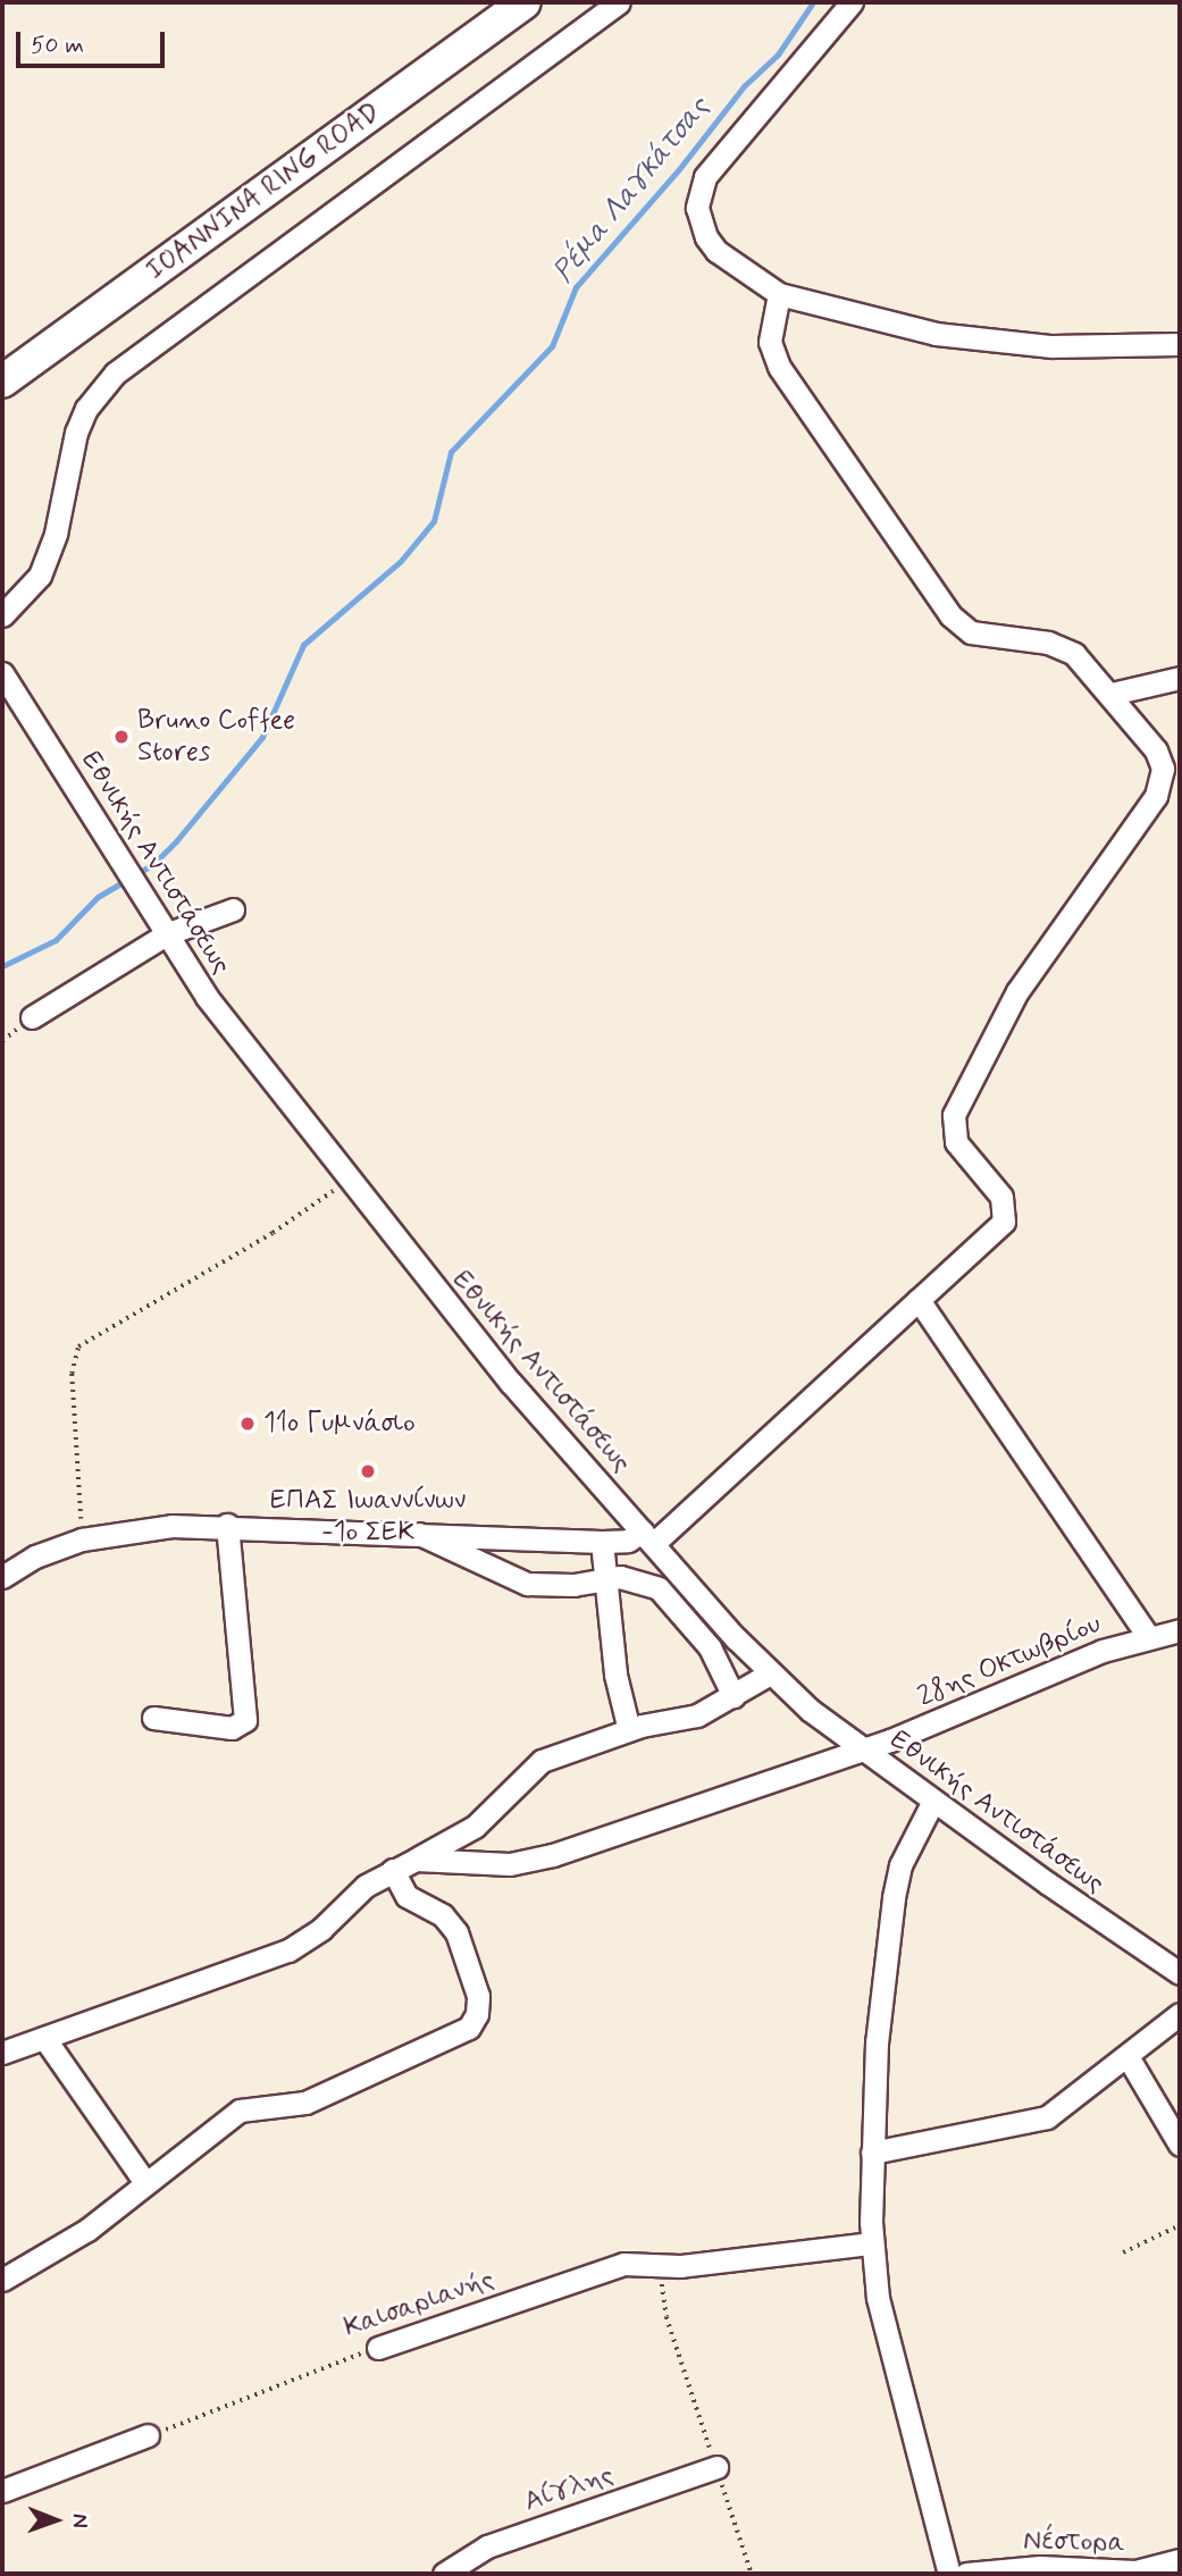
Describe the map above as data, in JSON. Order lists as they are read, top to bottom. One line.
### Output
{"streets":{"highway":["IOANNINA RING ROAD"],"street":["Εθνικής Αντιστάσεως","28ης Οκτωβρίου","Καισαριανής","Αίγλης","Νέστορα"]},"crossings":[["Εθνικής Αντιστάσεως","28ης Οκτωβρίου"]],"water":["Ρέμα Λαγκάτσας"],"places":["Bruno Coffee Stores","11o Γυμνάσιο","ΕΠΑΣ Ιωαννίνων -1ο ΣΕΚ"],"scale_bar":"50 m","north":"right"}
